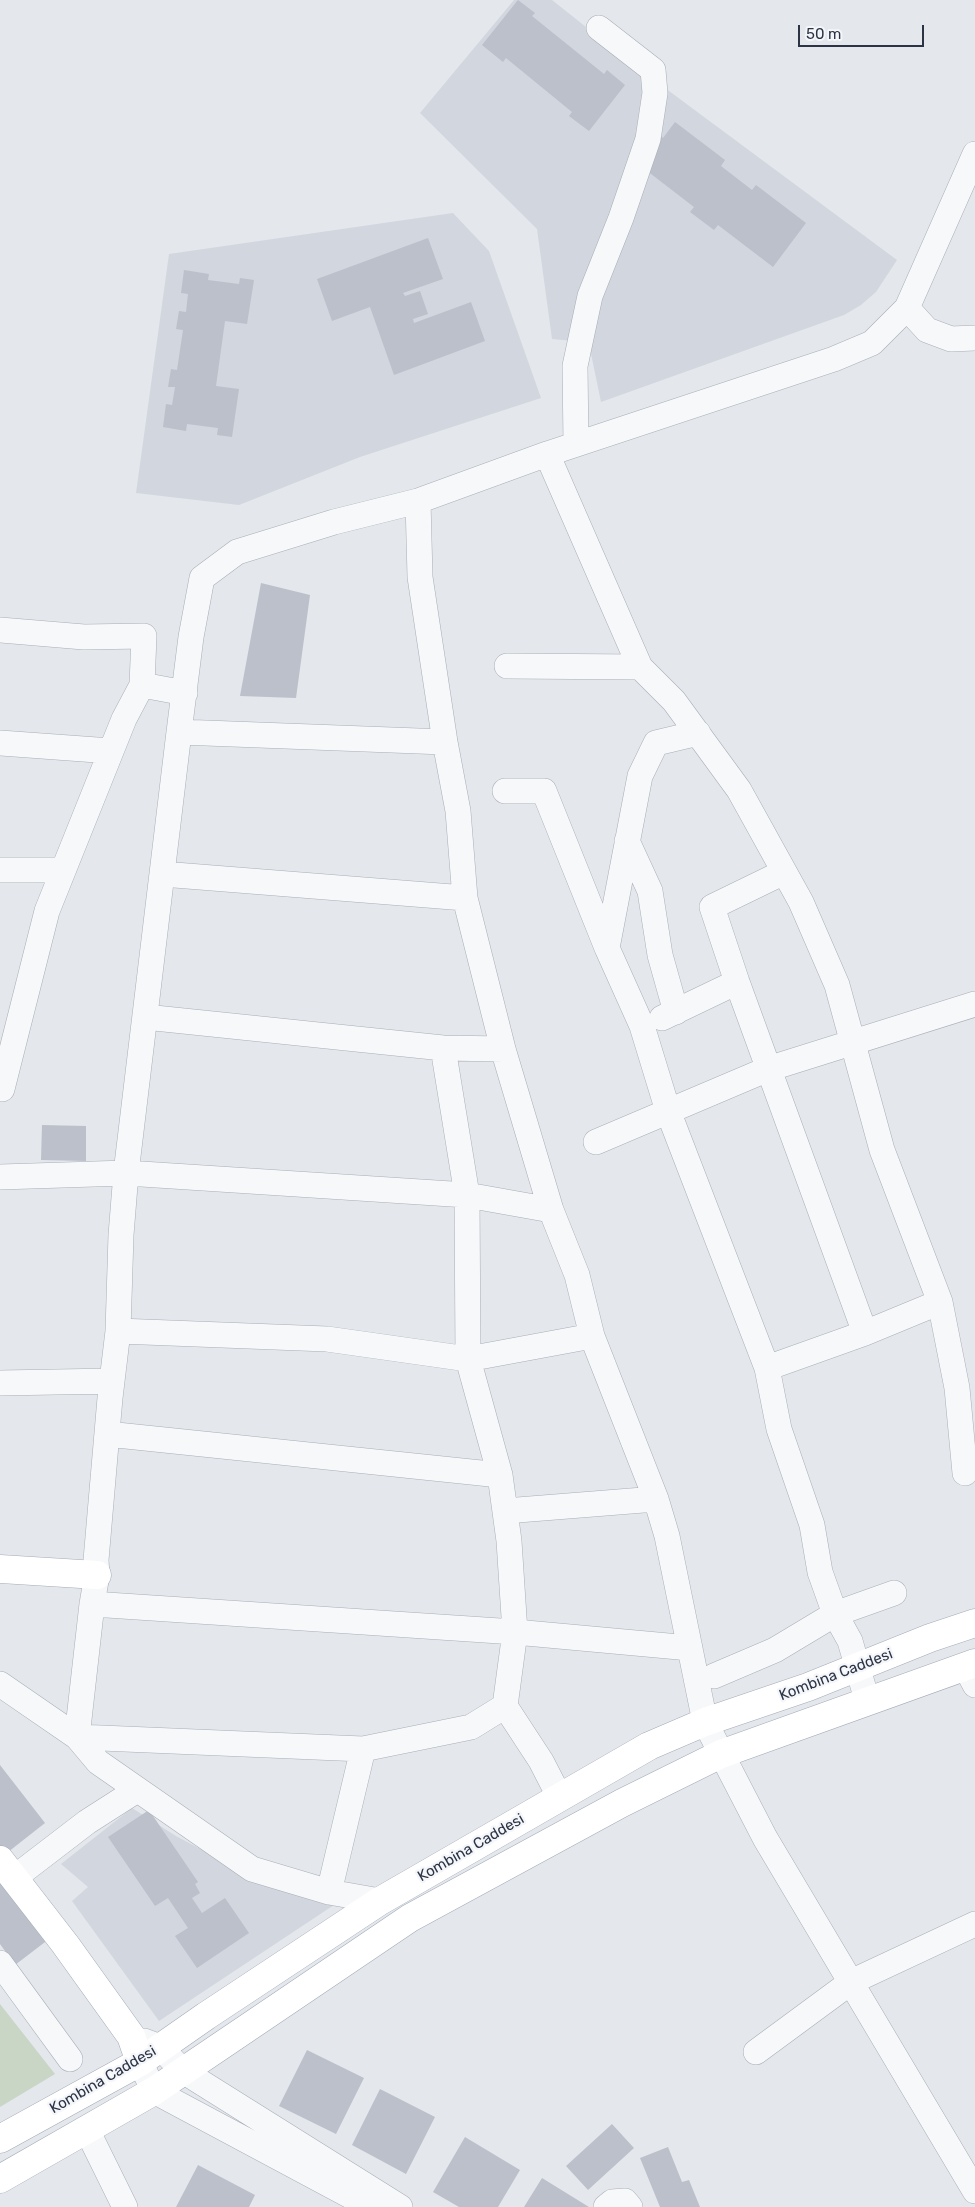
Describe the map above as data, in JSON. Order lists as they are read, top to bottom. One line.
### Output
{"streets":{"main road":["Kombina Caddesi"]},"scale_bar":"50 m"}
